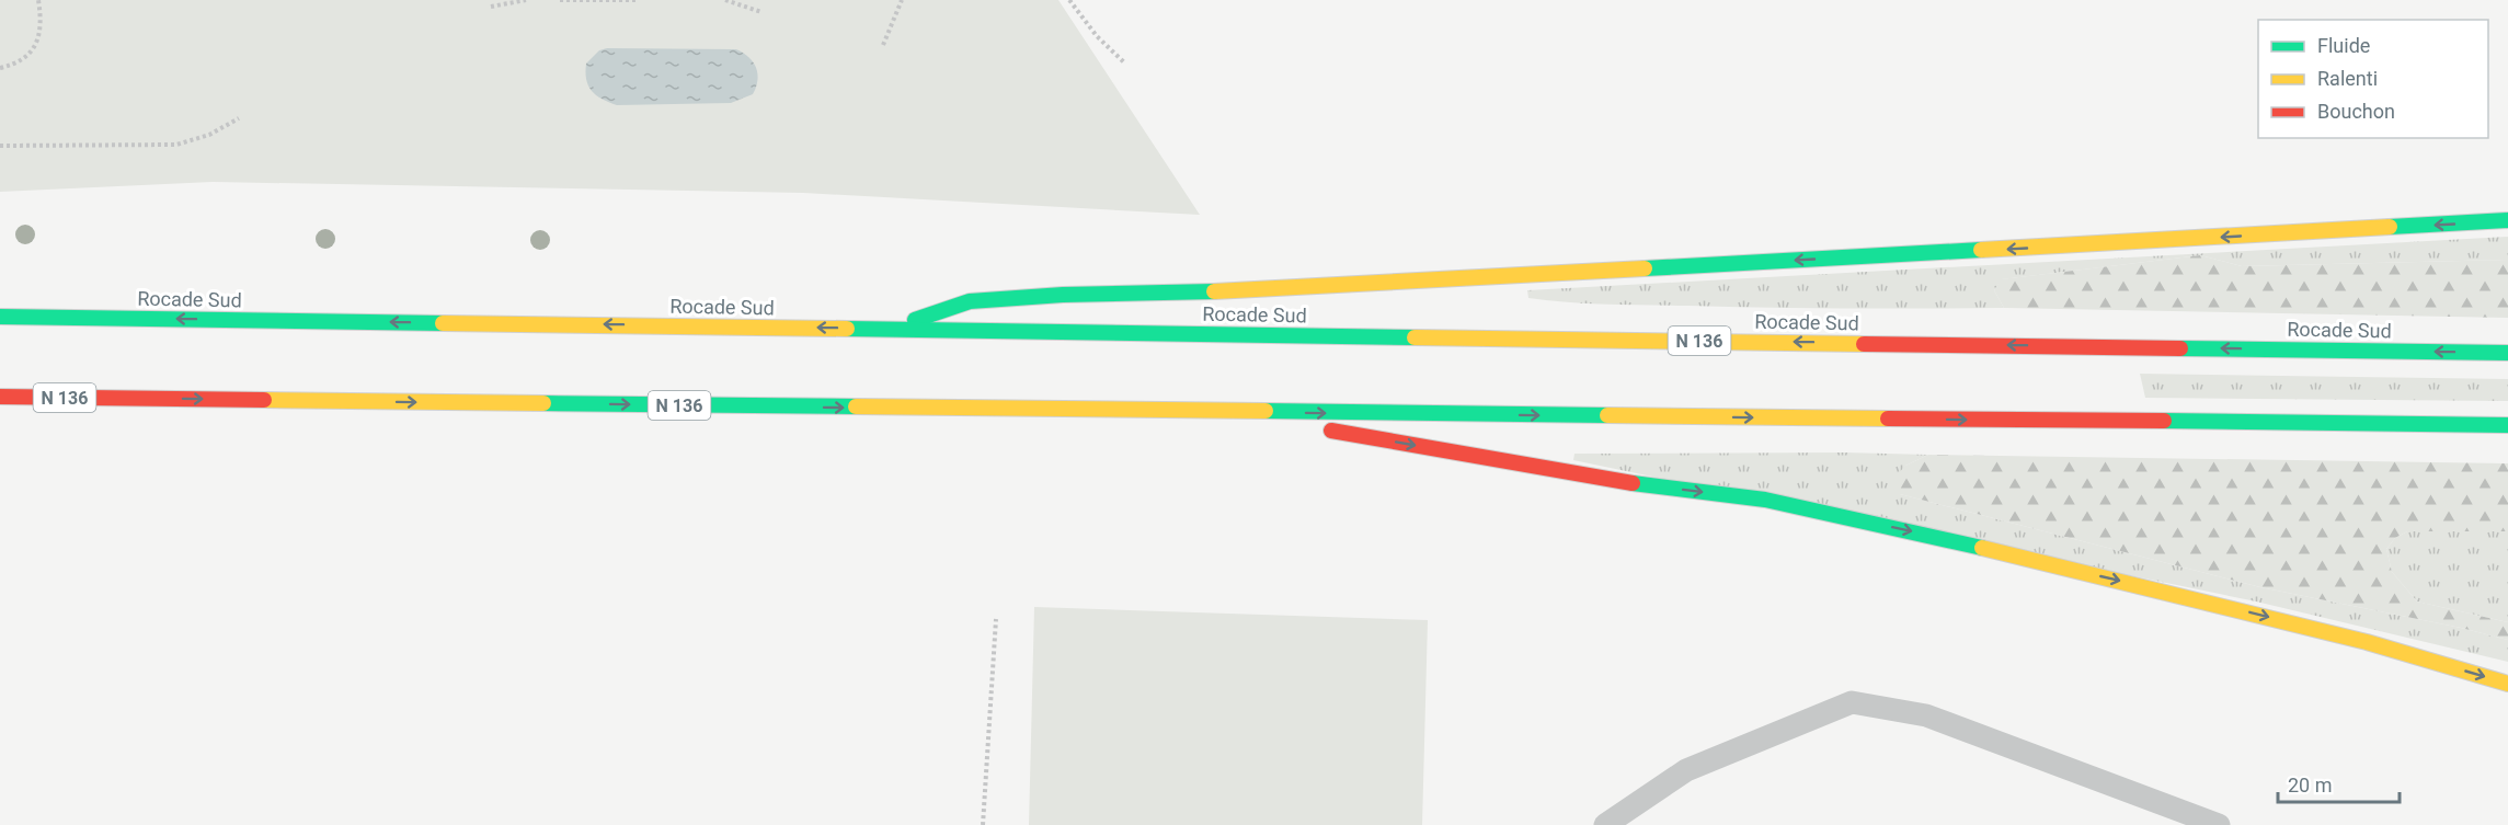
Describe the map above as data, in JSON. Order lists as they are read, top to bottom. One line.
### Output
{"streets":{"highway":["Rocade Sud","N 136"]},"legend":["Fluide","Ralenti","Bouchon"],"scale_bar":"20 m"}
